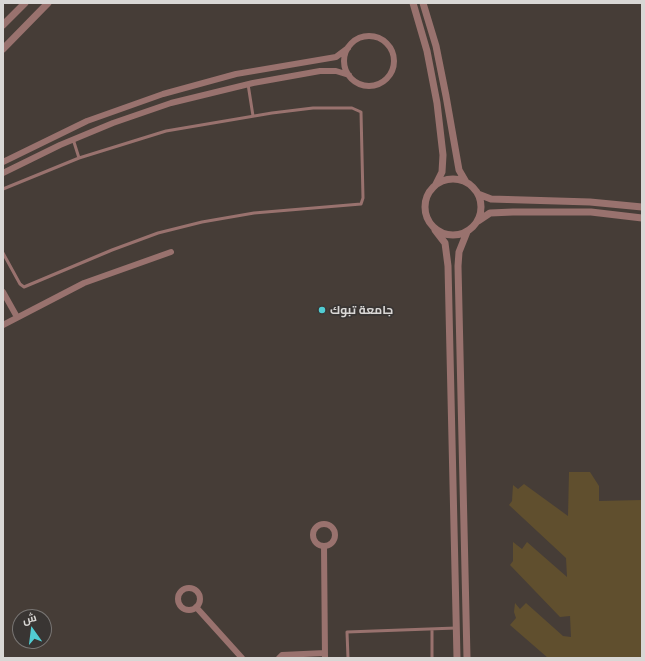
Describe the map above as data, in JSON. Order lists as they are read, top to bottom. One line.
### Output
{"places":["جامعة تبوك"],"north":"top"}
